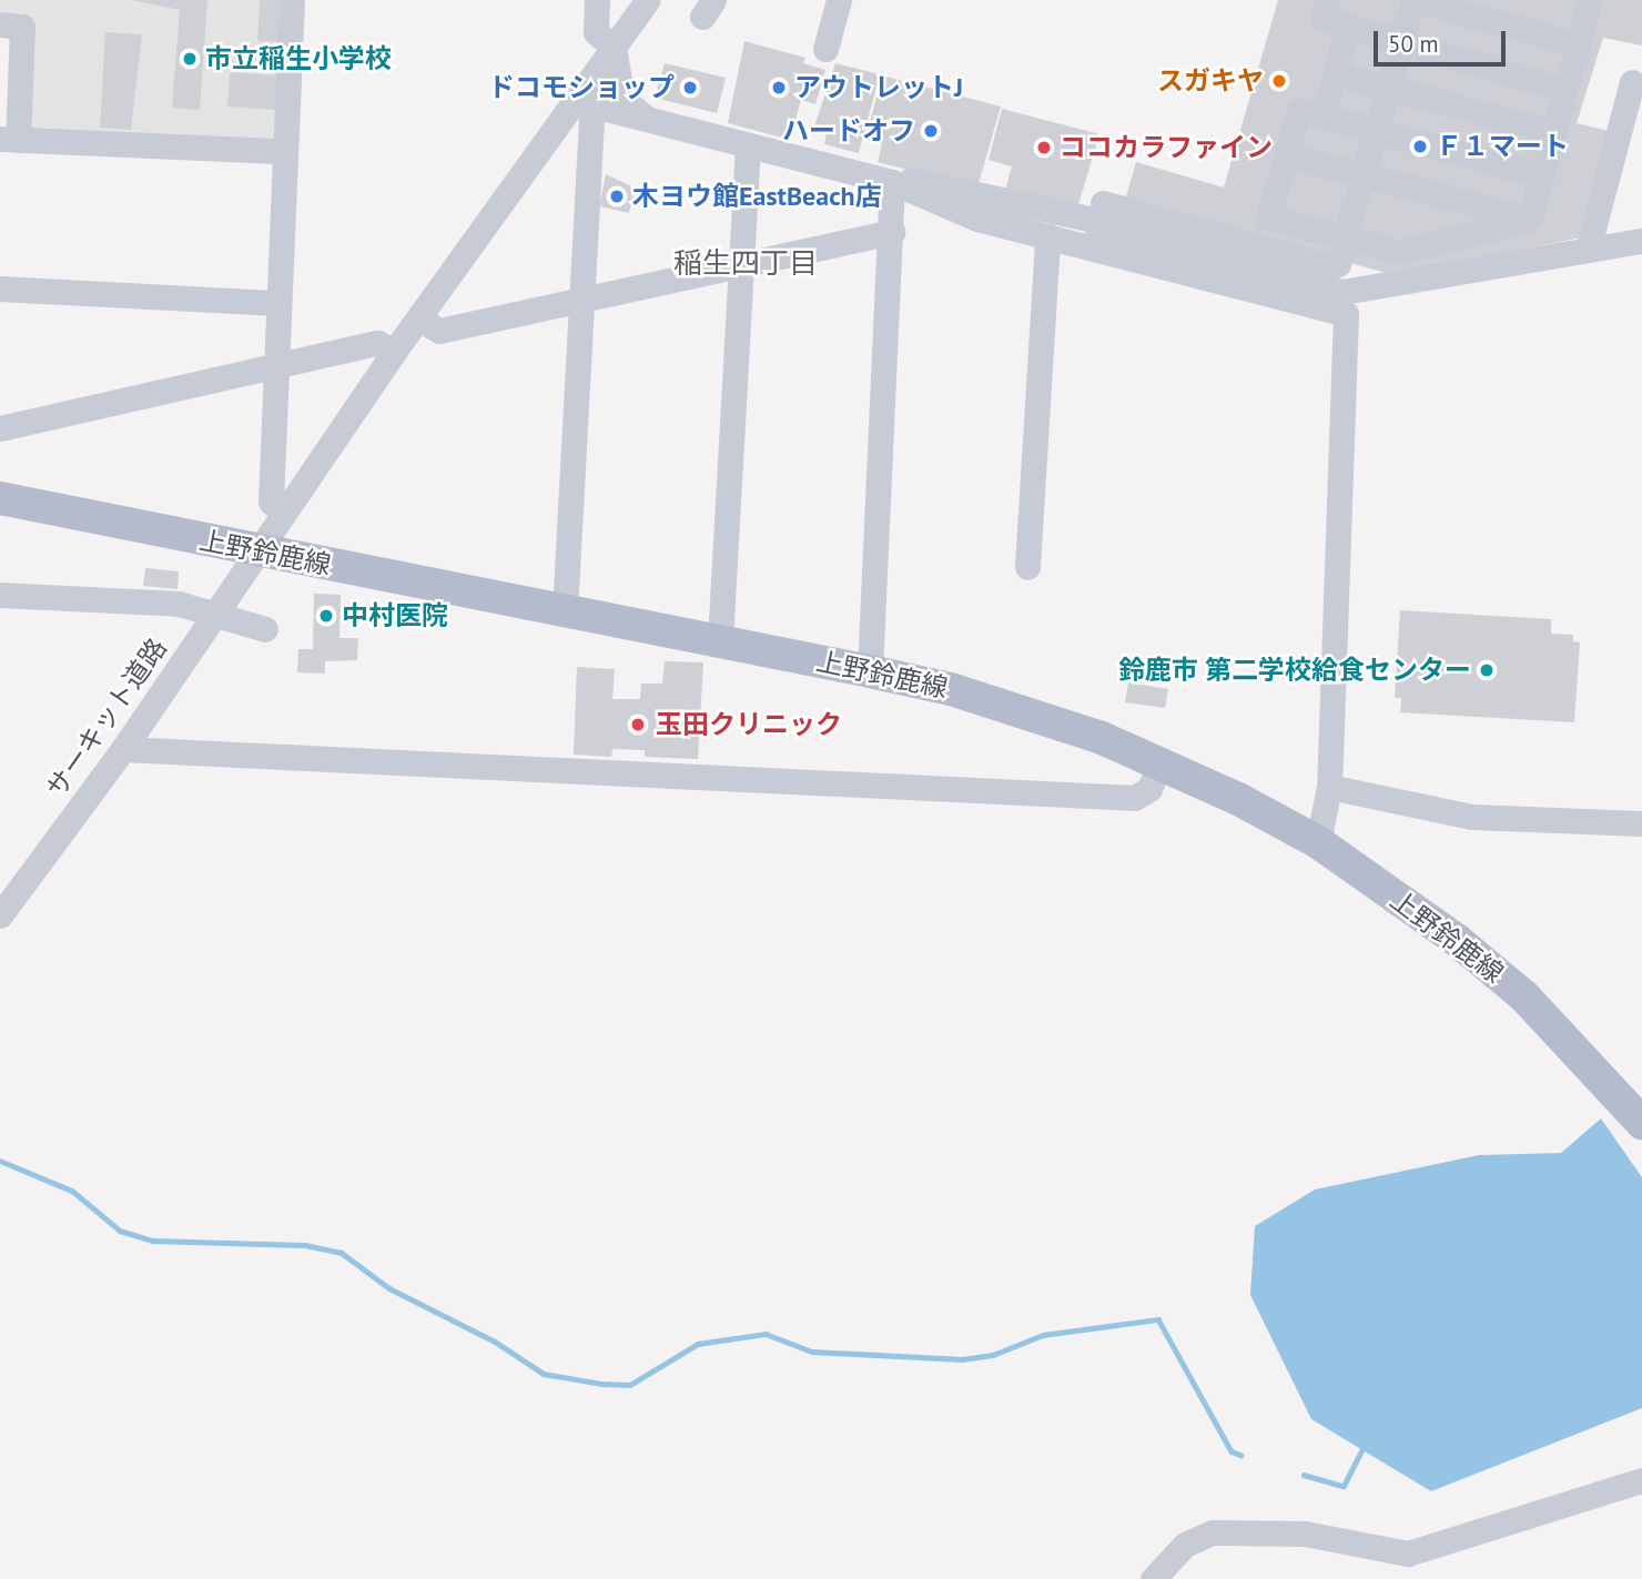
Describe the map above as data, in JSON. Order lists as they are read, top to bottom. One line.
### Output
{"streets":{"main road":["上野鈴鹿線"],"street":["サーキット道路"]},"crossings":[["上野鈴鹿線","サーキット道路"]],"districts":["稲生四丁目"],"places":["市立稲生小学校","スガキヤ","ドコモショップ","アウトレットJ","ハードオフ","Ｆ１マート","ココカラファイン","木ヨウ館EastBeach店","中村医院","鈴鹿市 第二学校給食センター","玉田クリニック"],"scale_bar":"50 m"}
